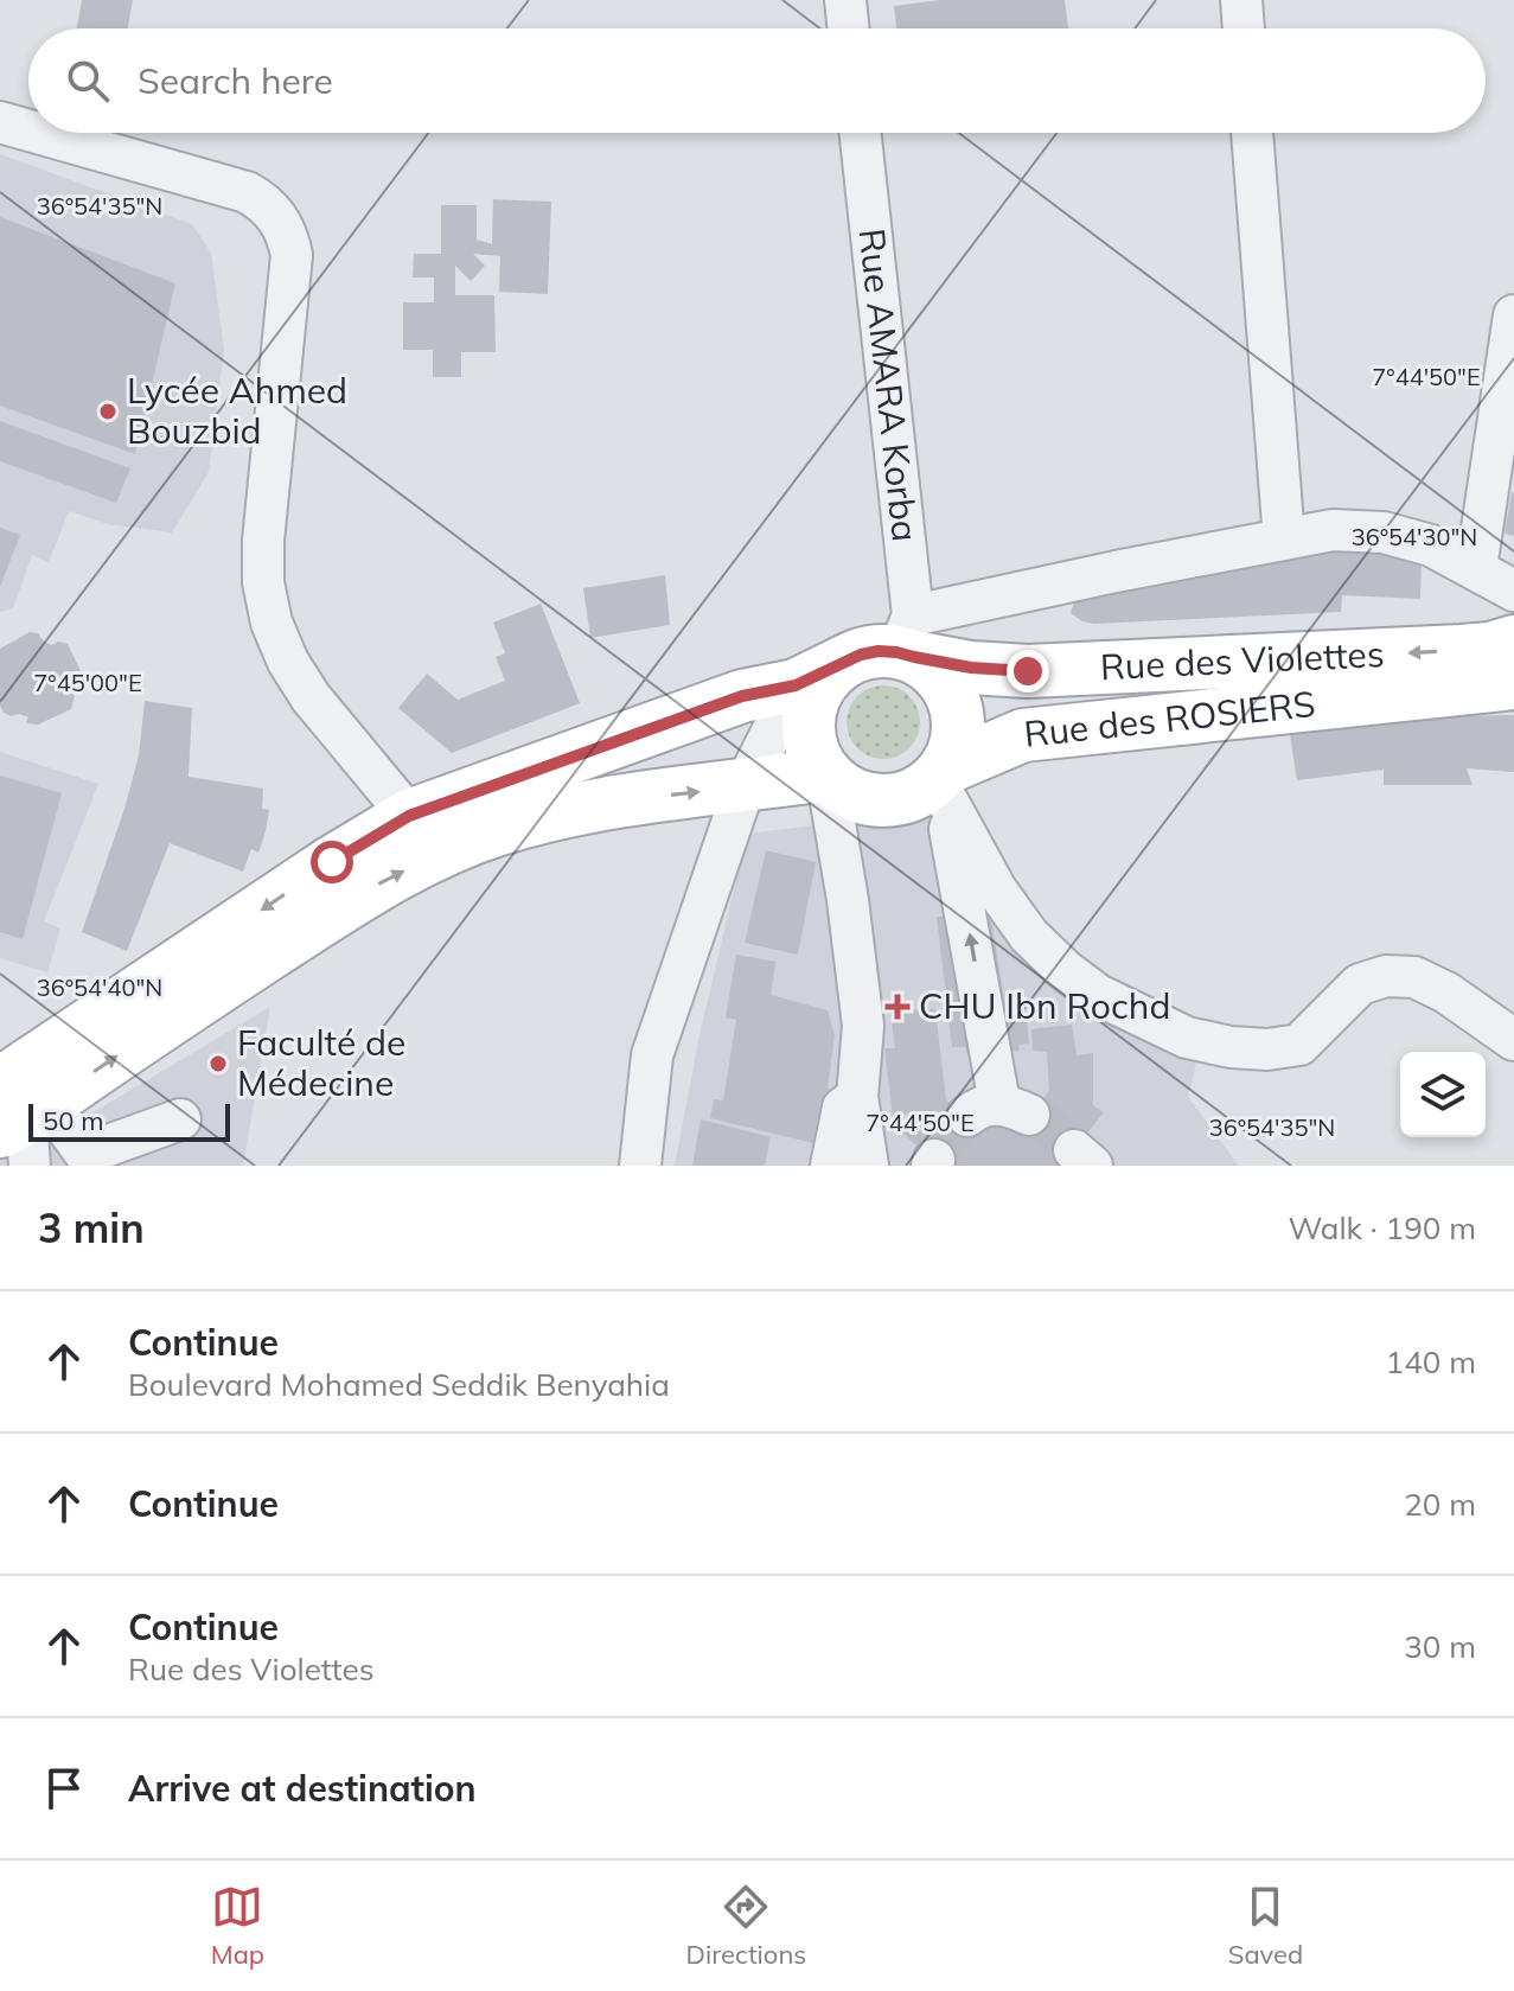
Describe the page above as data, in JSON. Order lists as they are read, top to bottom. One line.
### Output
{"streets":{"main road":["Rue des Violettes","Rue des ROSIERS"],"street":["Rue AMARA Korba"]},"crossings":[["Rue AMARA Korba","Rue des Violettes"],["Rue AMARA Korba","Rue des ROSIERS"],["Rue des Violettes","Rue des ROSIERS"]],"one_way":["Rue des Violettes"],"places":{"other":["Lycée Ahmed Bouzbid","Faculté de Médecine"],"health":["CHU Ibn Rochd"]},"scale_bar":"50 m","page":{"search":"Search here","scale":"50 m","heading":["3 min","Walk · 190 m"],"list":[["Continue","Boulevard Mohamed Seddik Benyahia","140 m"],["Continue","20 m"],["Continue","Rue des Violettes","30 m"],"Arrive at destination"],"nav":["Map","Directions","Saved"]},"coordinates":["36°54'35\"N","7°44'50\"E","36°54'30\"N","7°45'00\"E","36°54'40\"N"]}
